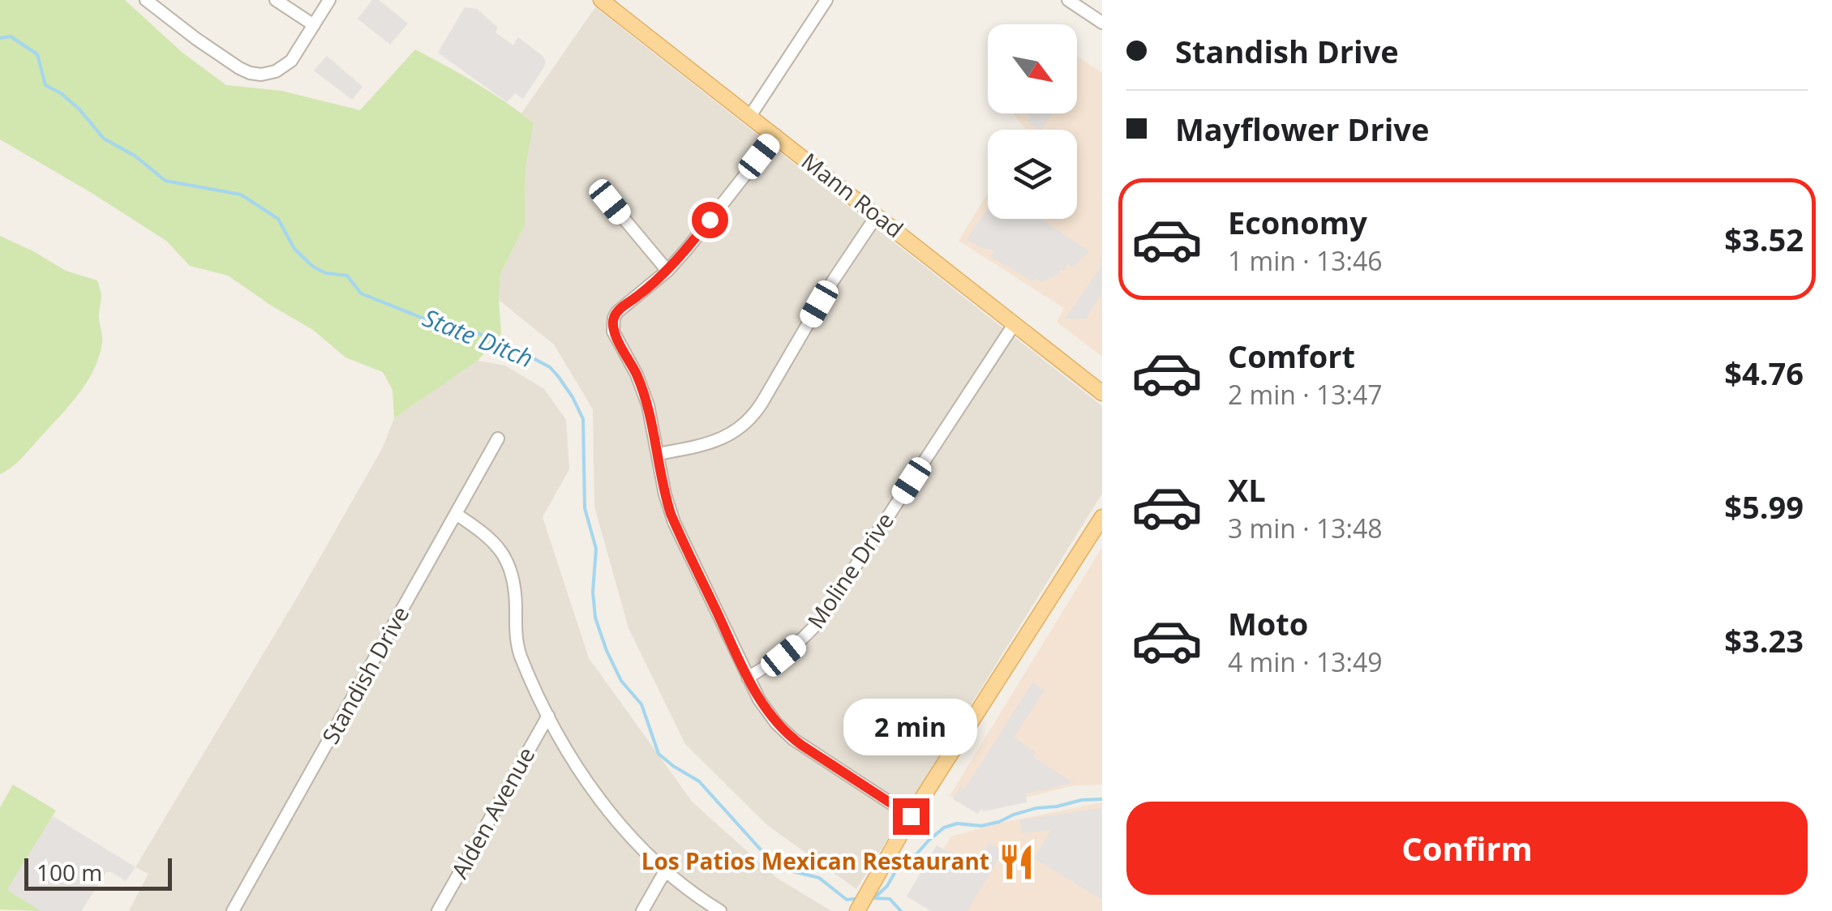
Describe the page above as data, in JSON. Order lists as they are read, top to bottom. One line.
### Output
{"streets":{"main road":["Mann Road"],"street":["Moline Drive","Standish Drive","Alden Avenue"]},"crossings":[["Mann Road","Moline Drive"]],"water":["State Ditch"],"places":{"restaurant":["Los Patios Mexican Restaurant"]},"scale_bar":"100 m","north":"bottom right","page":{"banner":["Standish Drive","Mayflower Drive"],"list":[{"name":"Economy","note":"1 min · 13:46","value":"$3.52"},{"name":"Comfort","note":"2 min · 13:47","value":"$4.76"},{"name":"XL","note":"3 min · 13:48","value":"$5.99"},{"name":"Moto","note":"4 min · 13:49","value":"$3.23"}],"bubble":"2 min","buttons":"Confirm","scale":"100 m"}}
